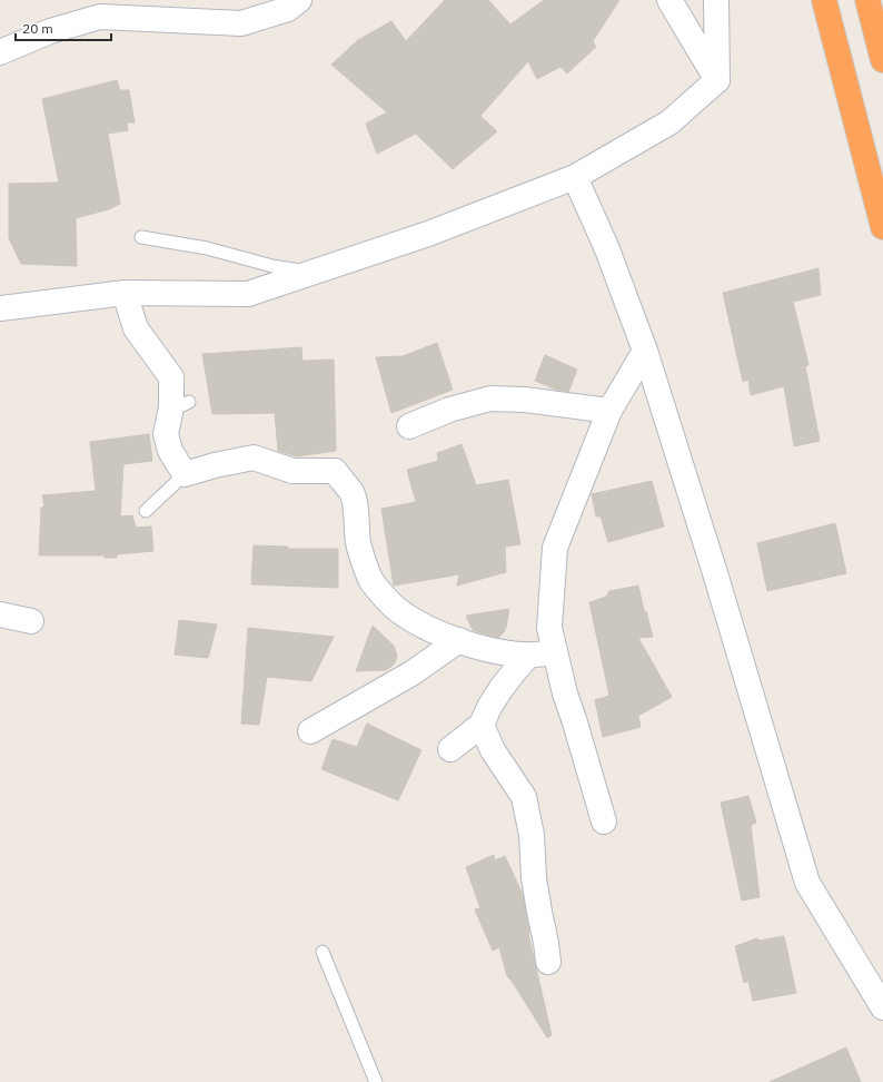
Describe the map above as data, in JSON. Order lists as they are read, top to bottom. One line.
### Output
{"scale_bar":"20 m"}
